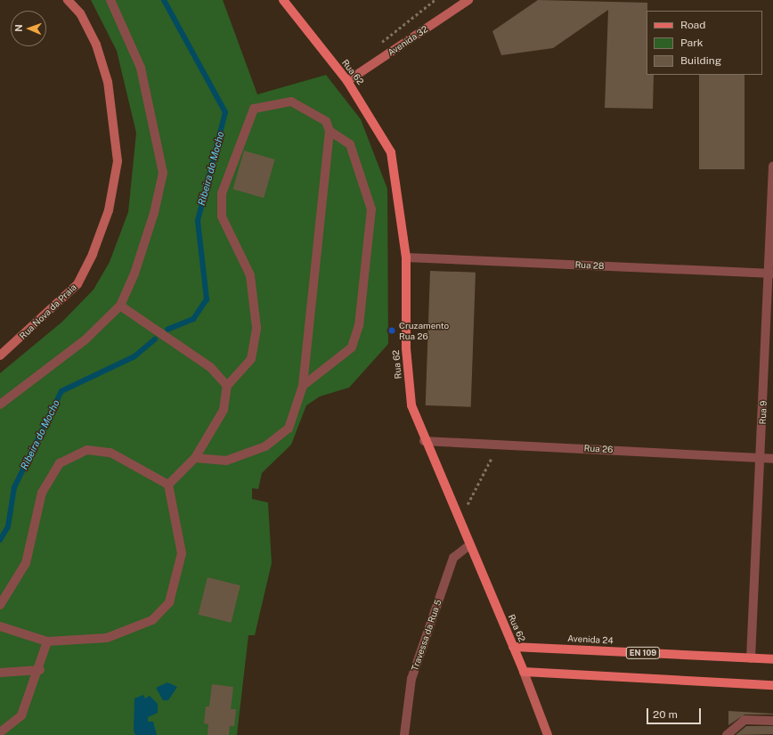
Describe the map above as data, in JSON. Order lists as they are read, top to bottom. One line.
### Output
{"streets":{"main road":["Rua 62","Avenida 24","EN 109"],"street":["Avenida 32","Rua 28","Rua Nova da Praia","Rua 9","Rua 26","Travessa da Rua 5"]},"crossings":[["Avenida 32","Rua 62"],["Rua 62","Rua 28"],["Rua 62","Rua 26"],["Rua 62","Travessa da Rua 5"],["Rua 62","Avenida 24"],["Rua 28","Rua 9"],["Rua 9","Rua 26"],["Rua 9","Avenida 24"]],"water":["Ribeira do Mocho"],"places":["Cruzamento Rua 26"],"legend":["Road","Park","Building"],"scale_bar":"20 m","north":"left"}
